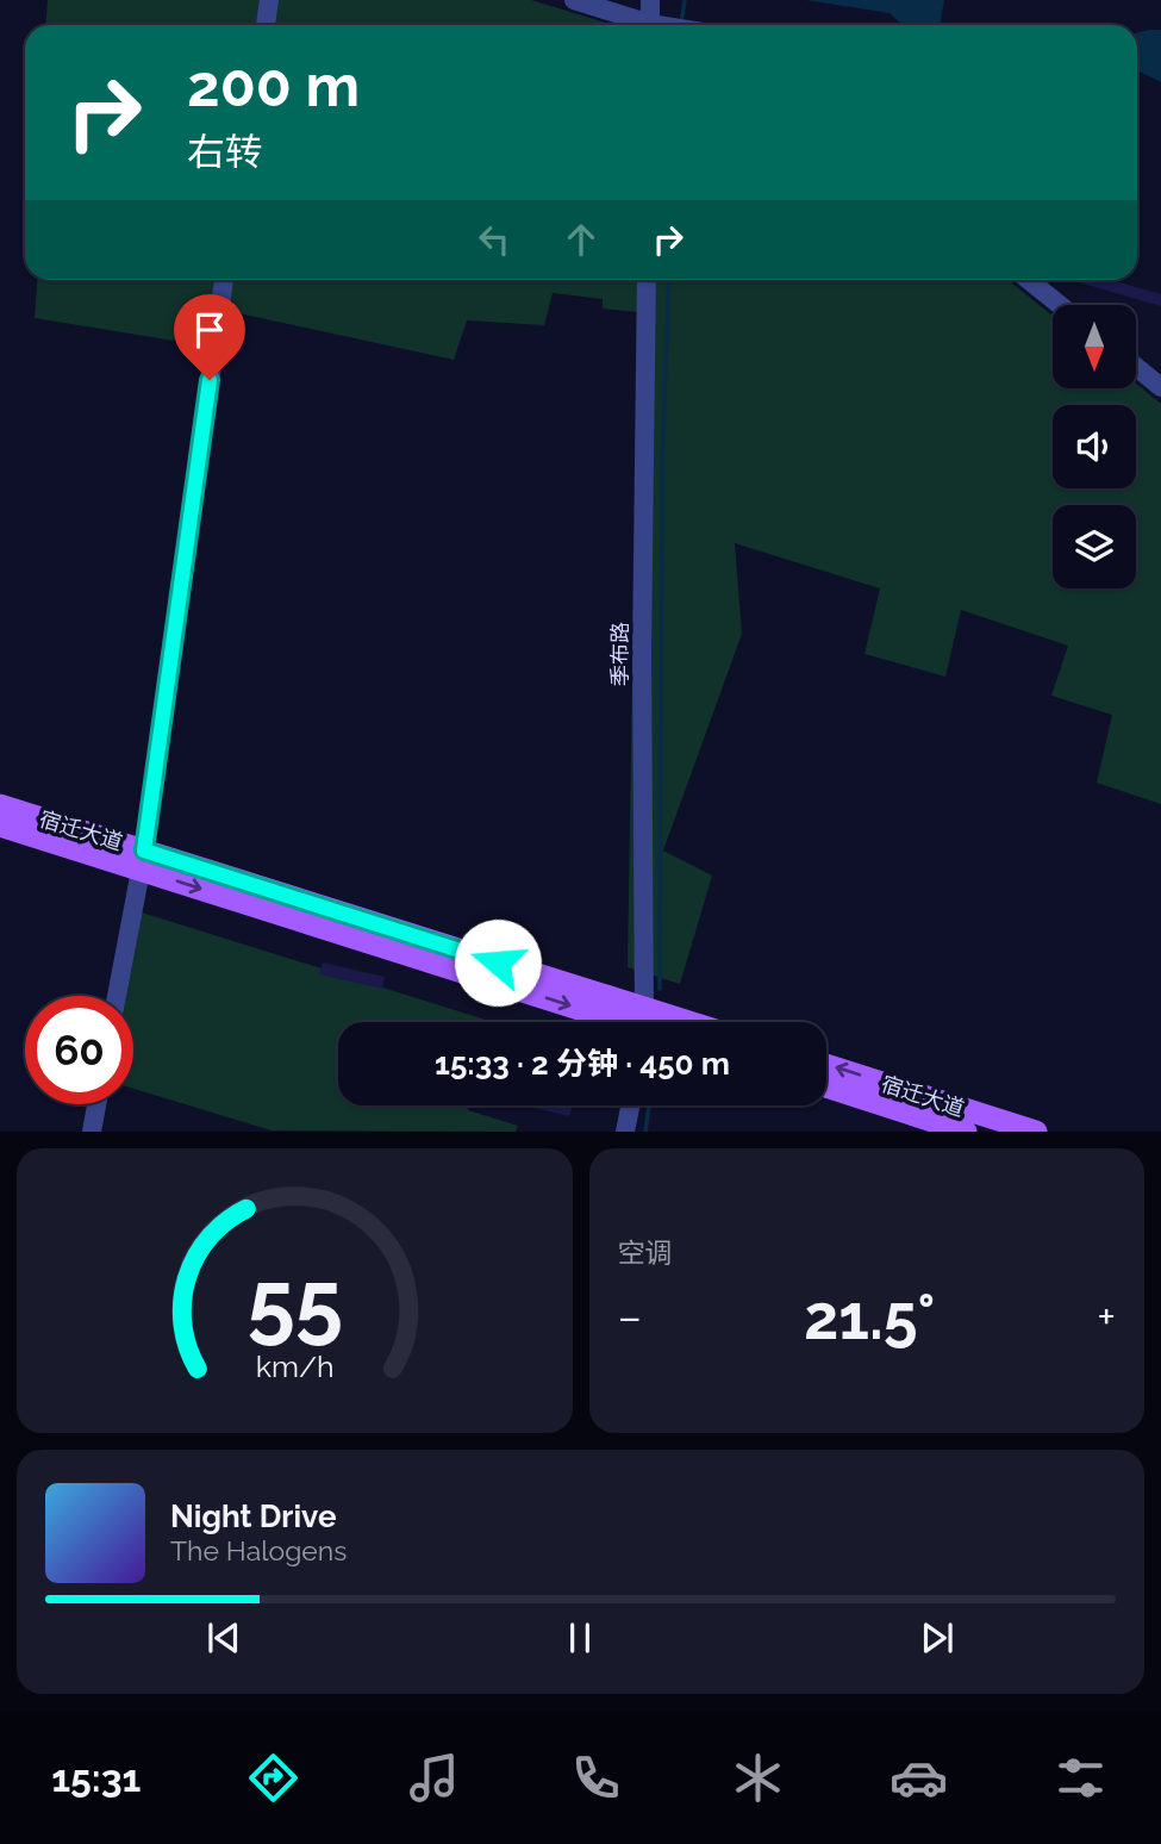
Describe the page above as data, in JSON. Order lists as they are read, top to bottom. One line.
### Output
{"streets":{"main road":["宿迁大道"],"street":["季布路"]},"north":"bottom","page":{"turn":["200 m","右转"],"limit":"60","trip":"15:33 · 2 分钟 · 450 m","tile":"空调","heat":["−","21.5°","+"],"song":["Night Drive","The Halogens"],"tabs":"15:31","gauge":["55","km/h"]}}
